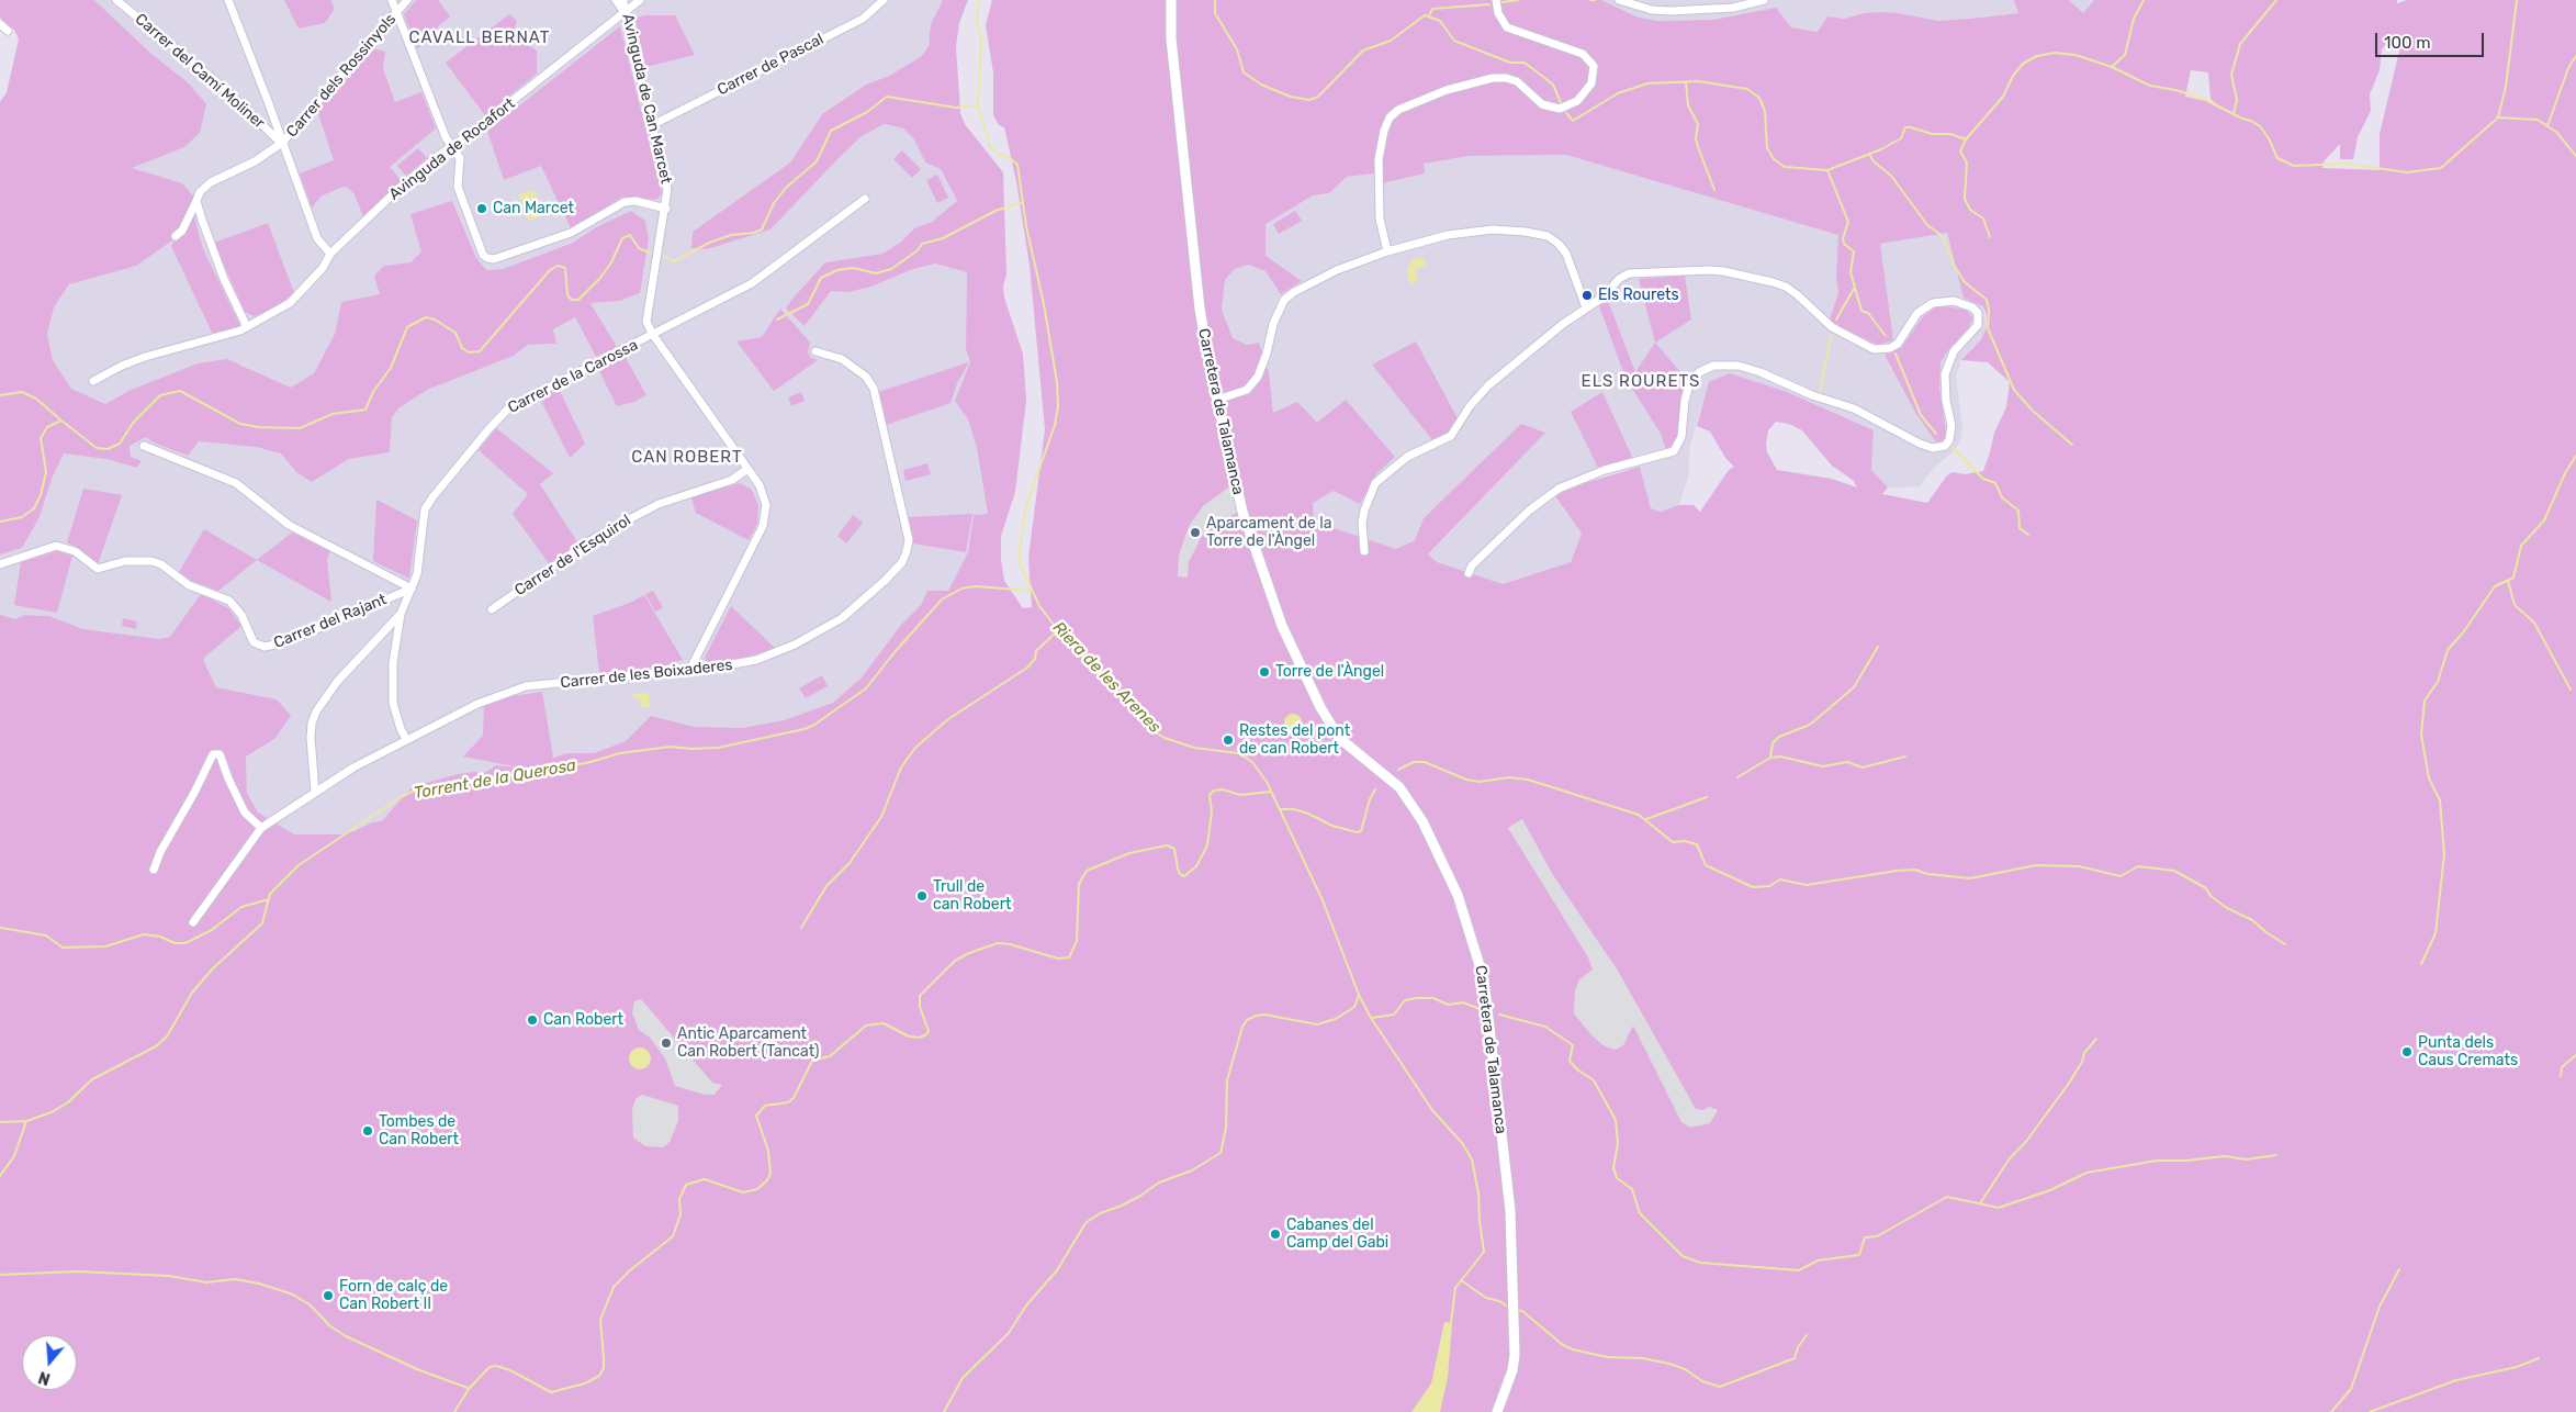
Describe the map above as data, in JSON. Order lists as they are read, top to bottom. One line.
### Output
{"streets":{"street":["Carrer de Pascal","Carrer del Camí Moliner","Carrer dels Rossinyols","Avinguda de Can Marcet","Avinguda de Rocafort","Carrer de la Carossa","Carretera de Talamanca","Carrer de l'Esquirol","Carrer del Rajant","Carrer de les Boixaderes"]},"crossings":[["Carrer de Pascal","Avinguda de Can Marcet"],["Carrer del Camí Moliner","Carrer dels Rossinyols"],["Avinguda de Can Marcet","Avinguda de Rocafort"],["Avinguda de Can Marcet","Carrer de la Carossa"],["Avinguda de Can Marcet","Carrer de l'Esquirol"],["Avinguda de Can Marcet","Carrer de les Boixaderes"],["Carrer de la Carossa","Carrer del Rajant"],["Carrer de la Carossa","Carrer de les Boixaderes"]],"districts":["CAVALL BERNAT","ELS ROURETS","CAN ROBERT"],"water":["Riera de les Arenes","Torrent de la Querosa"],"places":["Can Marcet","Els Rourets","Aparcament de la Torre de l'Àngel","Torre de l'Àngel","Restes del pont de can Robert","Trull de can Robert","Can Robert","Antic Aparcament Can Robert (Tancat)","Punta dels Caus Cremats","Tombes de Can Robert","Cabanes del Camp del Gabi","Forn de calç de Can Robert II"],"scale_bar":"100 m","north":"bottom"}
